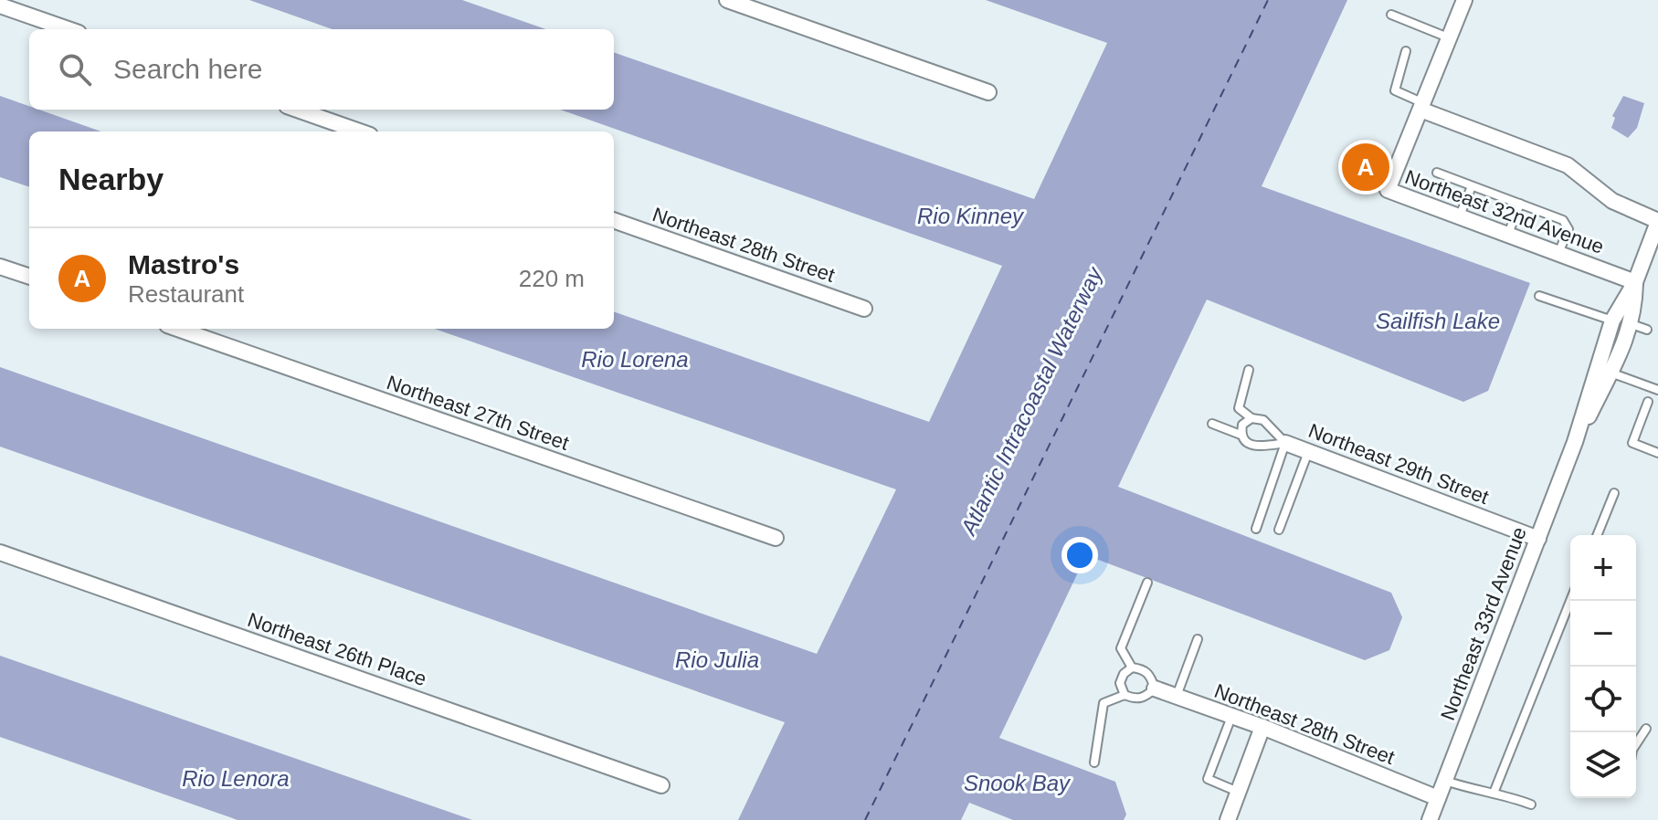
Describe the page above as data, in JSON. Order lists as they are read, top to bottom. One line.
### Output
{"streets":{"street":["Northeast 32nd Avenue","Northeast 28th Street","Northeast 27th Street","Northeast 29th Street","Northeast 33rd Avenue","Northeast 26th Place"]},"crossings":[["Northeast 32nd Avenue","Northeast 33rd Avenue"],["Northeast 28th Street","Northeast 33rd Avenue"],["Northeast 29th Street","Northeast 33rd Avenue"]],"water":["Rio Kinney","Sailfish Lake","Rio Lorena","Atlantic Intracoastal Waterway","Rio Julia","Rio Lenora","Snook Bay"],"page":{"search":"Search here","heading":"Nearby","pins":"A","list":[{"mark":"A","name":"Mastro's","note":"Restaurant","value":"220 m"}],"map_buttons":["+","−"]}}
